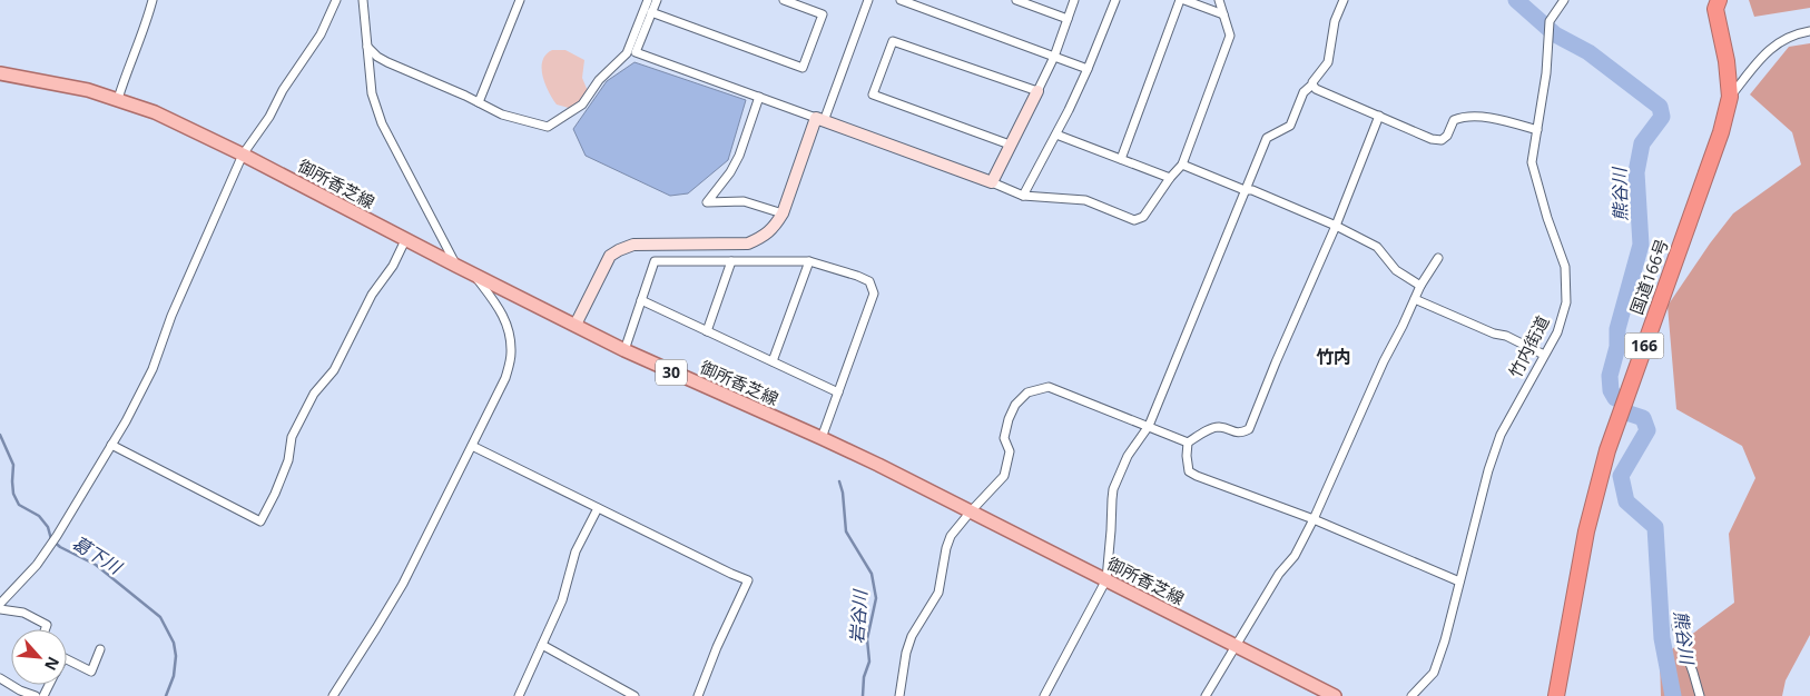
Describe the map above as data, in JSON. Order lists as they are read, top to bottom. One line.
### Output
{"streets":{"highway":["国道166号","166"],"main road":["御所香芝線","30"],"street":["竹内街道"]},"districts":["竹内"],"water":["熊谷川","葛下川","岩谷川"],"north":"bottom right"}
